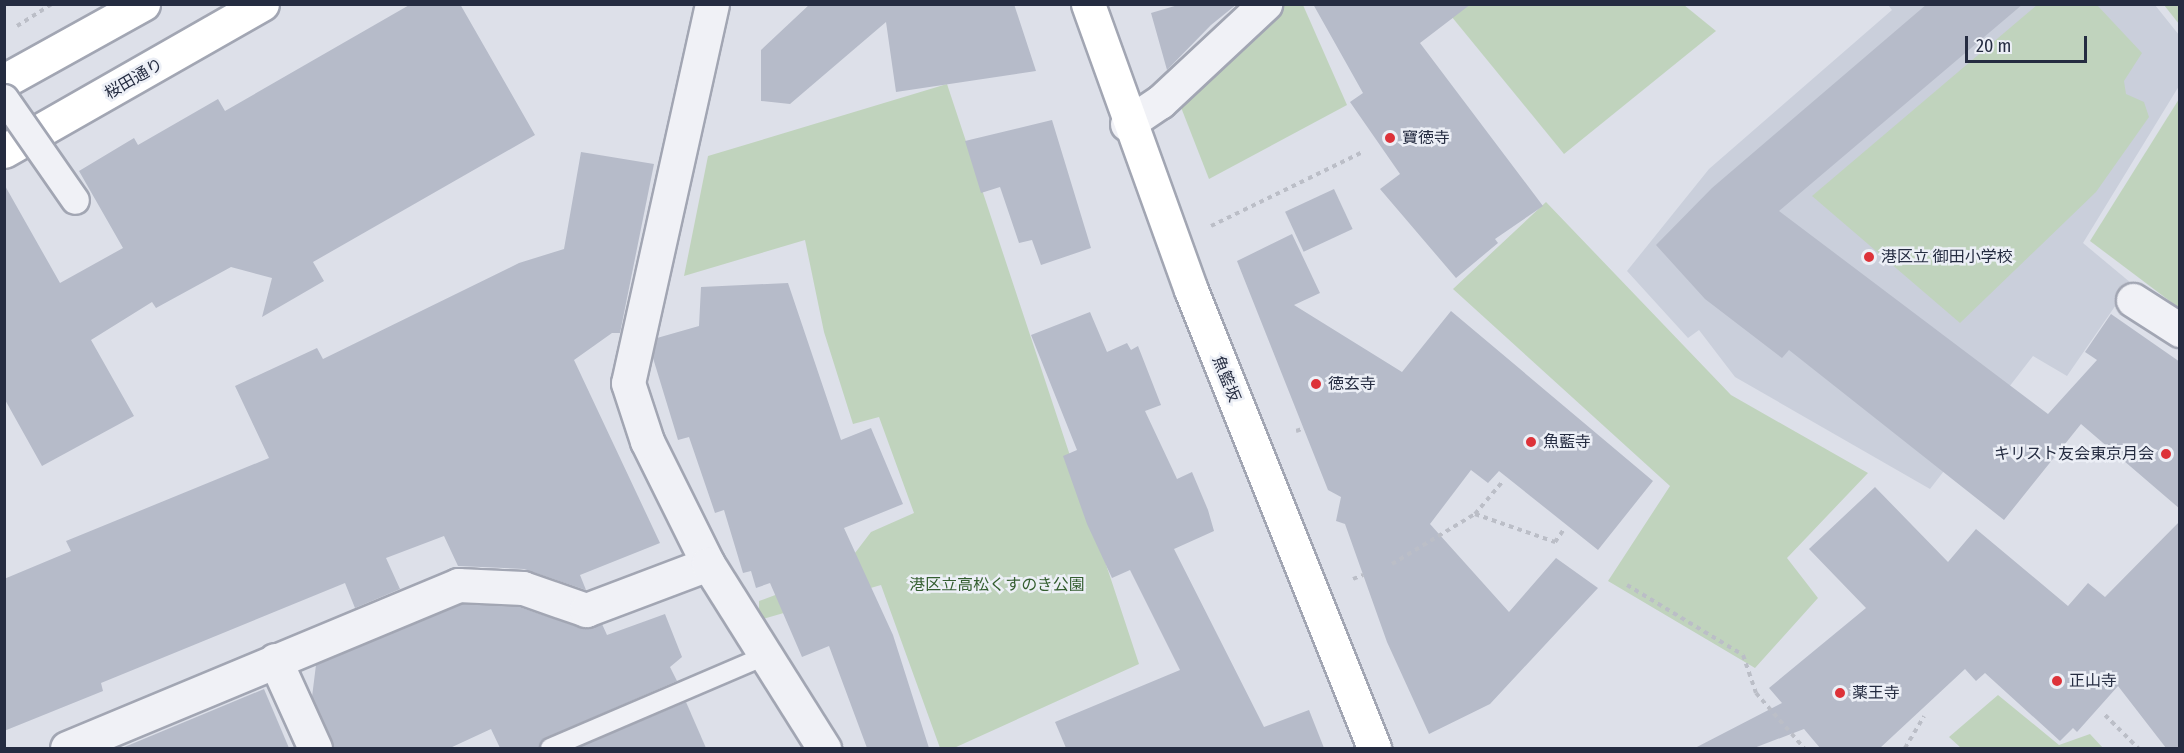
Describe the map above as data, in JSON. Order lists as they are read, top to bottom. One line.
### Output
{"streets":{"main road":["桜田通り","魚籃坂"]},"parks":["港区立高松くすのき公園"],"places":["寶徳寺","港区立 御田小学校","徳玄寺","魚藍寺","キリスト友会東京月会","正山寺","薬王寺"],"scale_bar":"20 m"}
